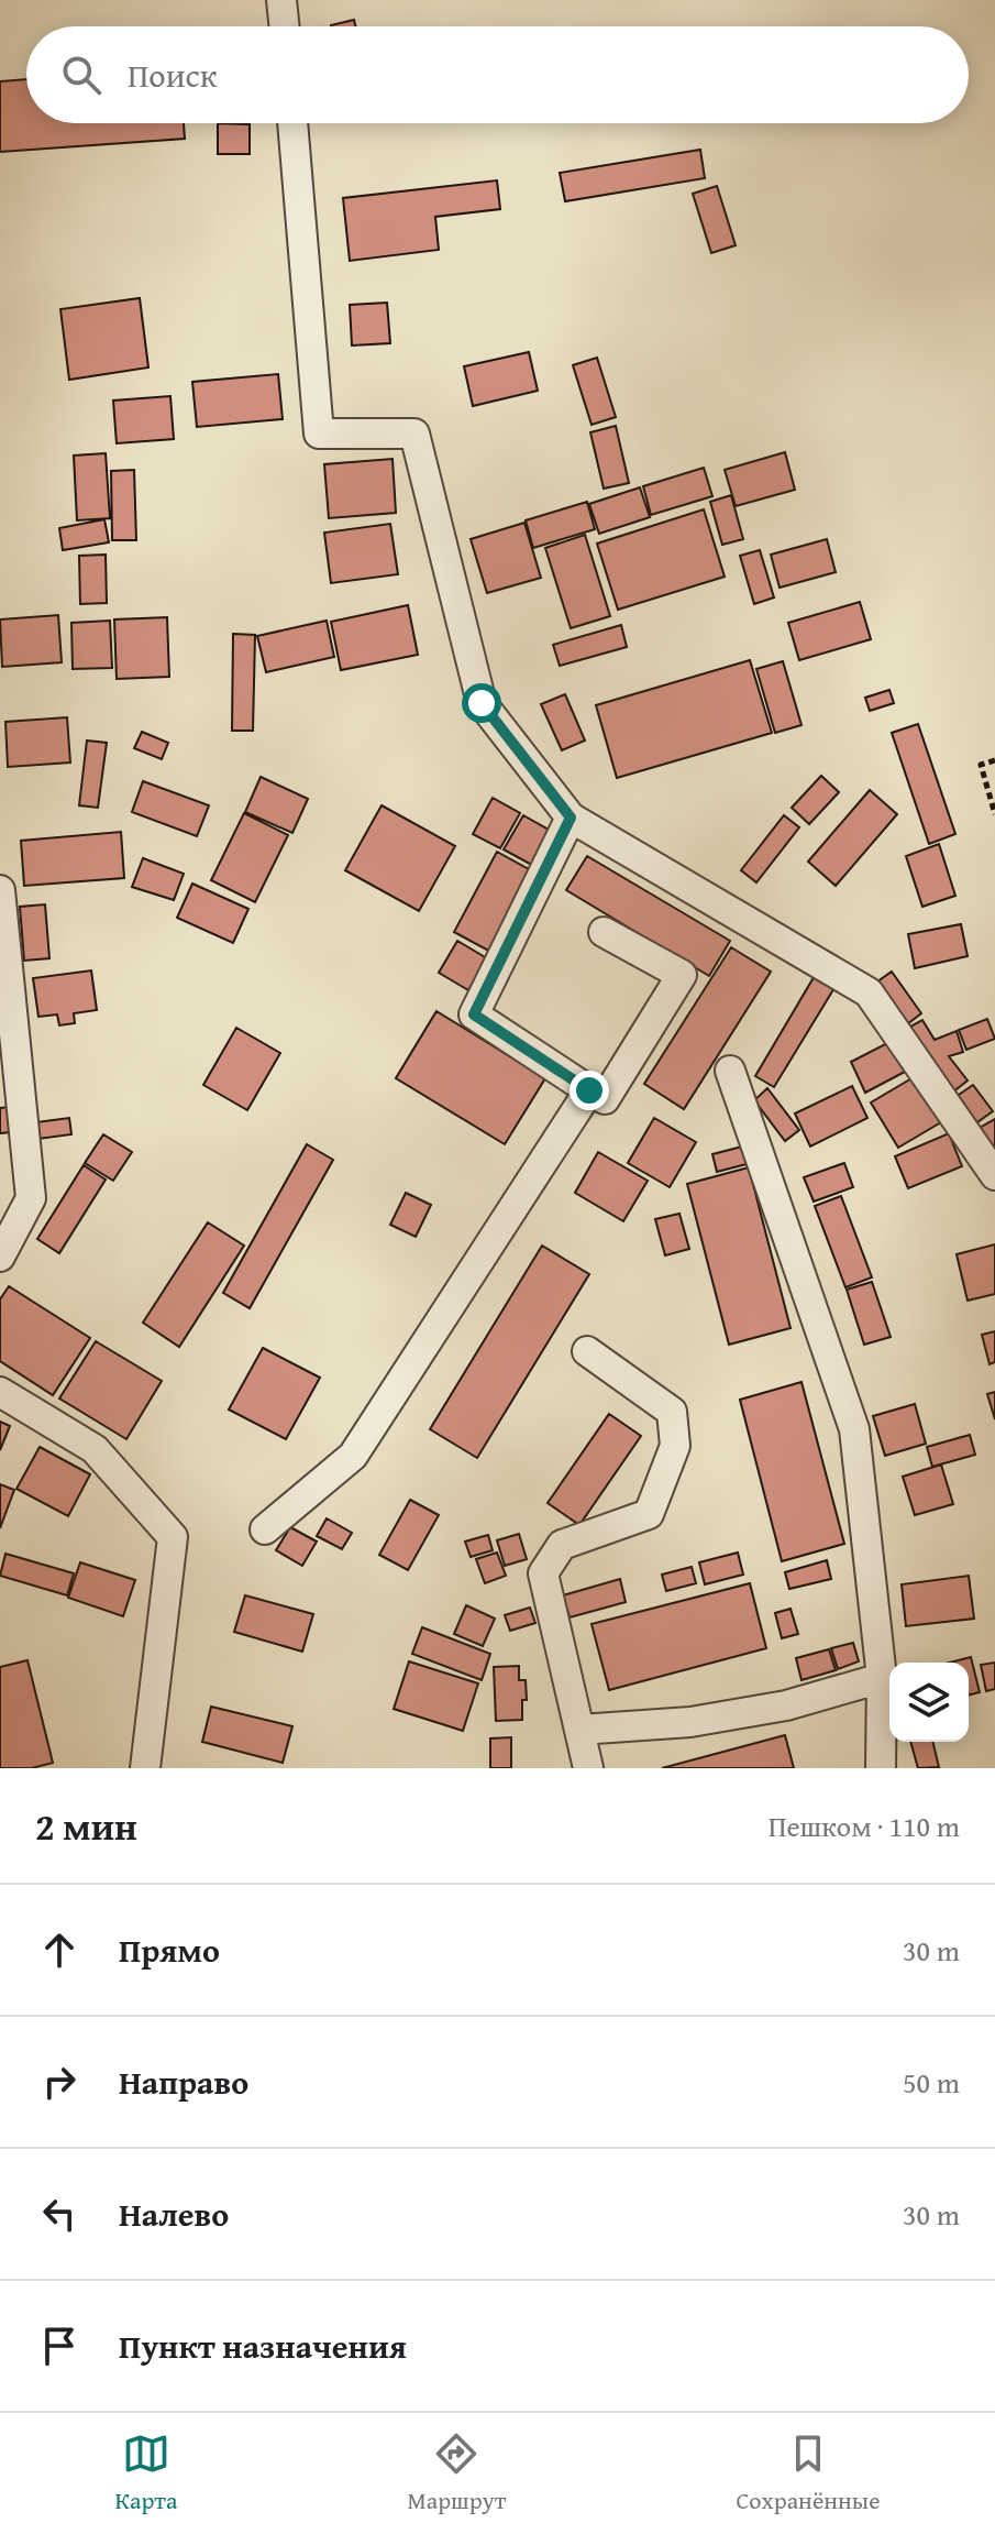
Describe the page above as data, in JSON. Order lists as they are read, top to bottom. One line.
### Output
{"page":{"search":"Поиск","heading":["2 мин","Пешком · 110 m"],"list":[["Прямо","30 m"],["Направо","50 m"],["Налево","30 m"],"Пункт назначения"],"nav":["Карта","Маршрут","Сохранённые"]}}
